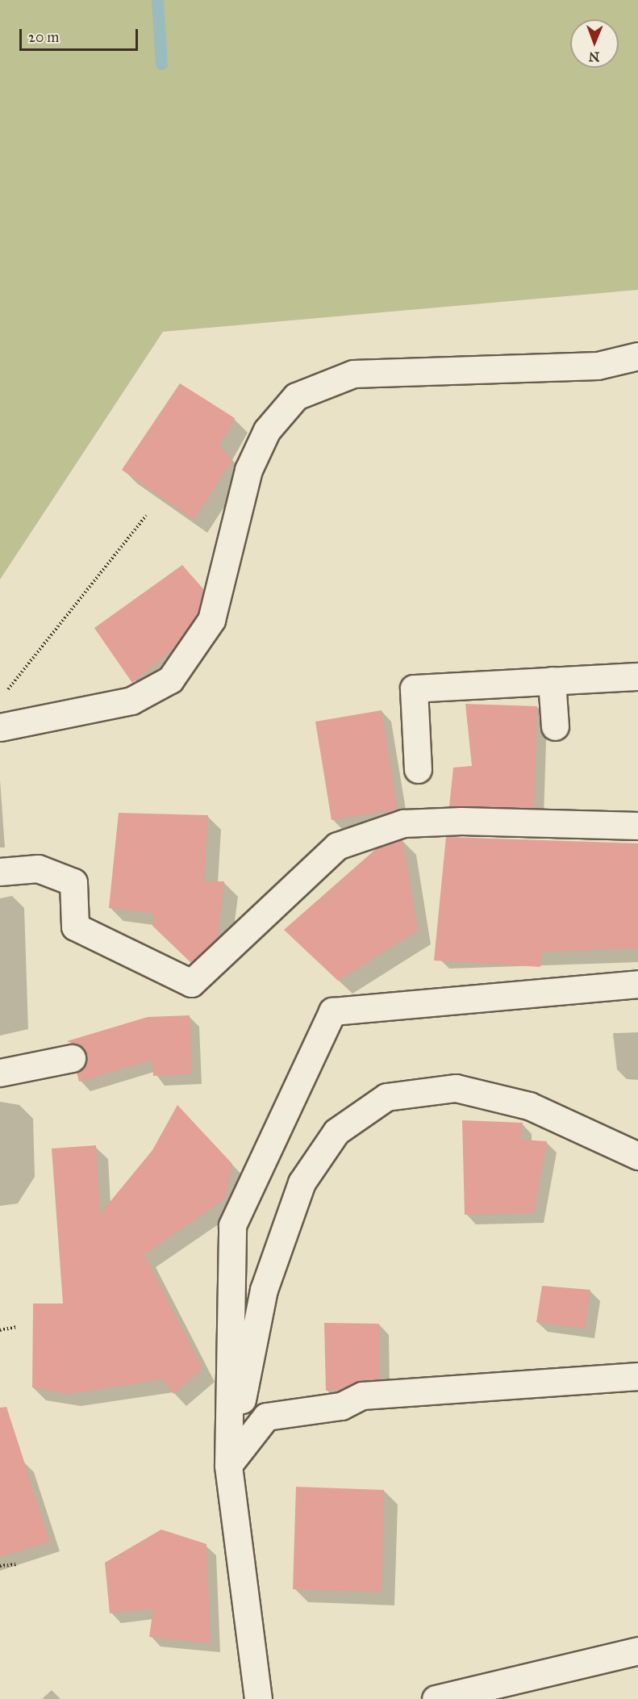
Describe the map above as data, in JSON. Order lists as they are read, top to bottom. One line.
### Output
{"scale_bar":"20 m","north":"bottom"}
